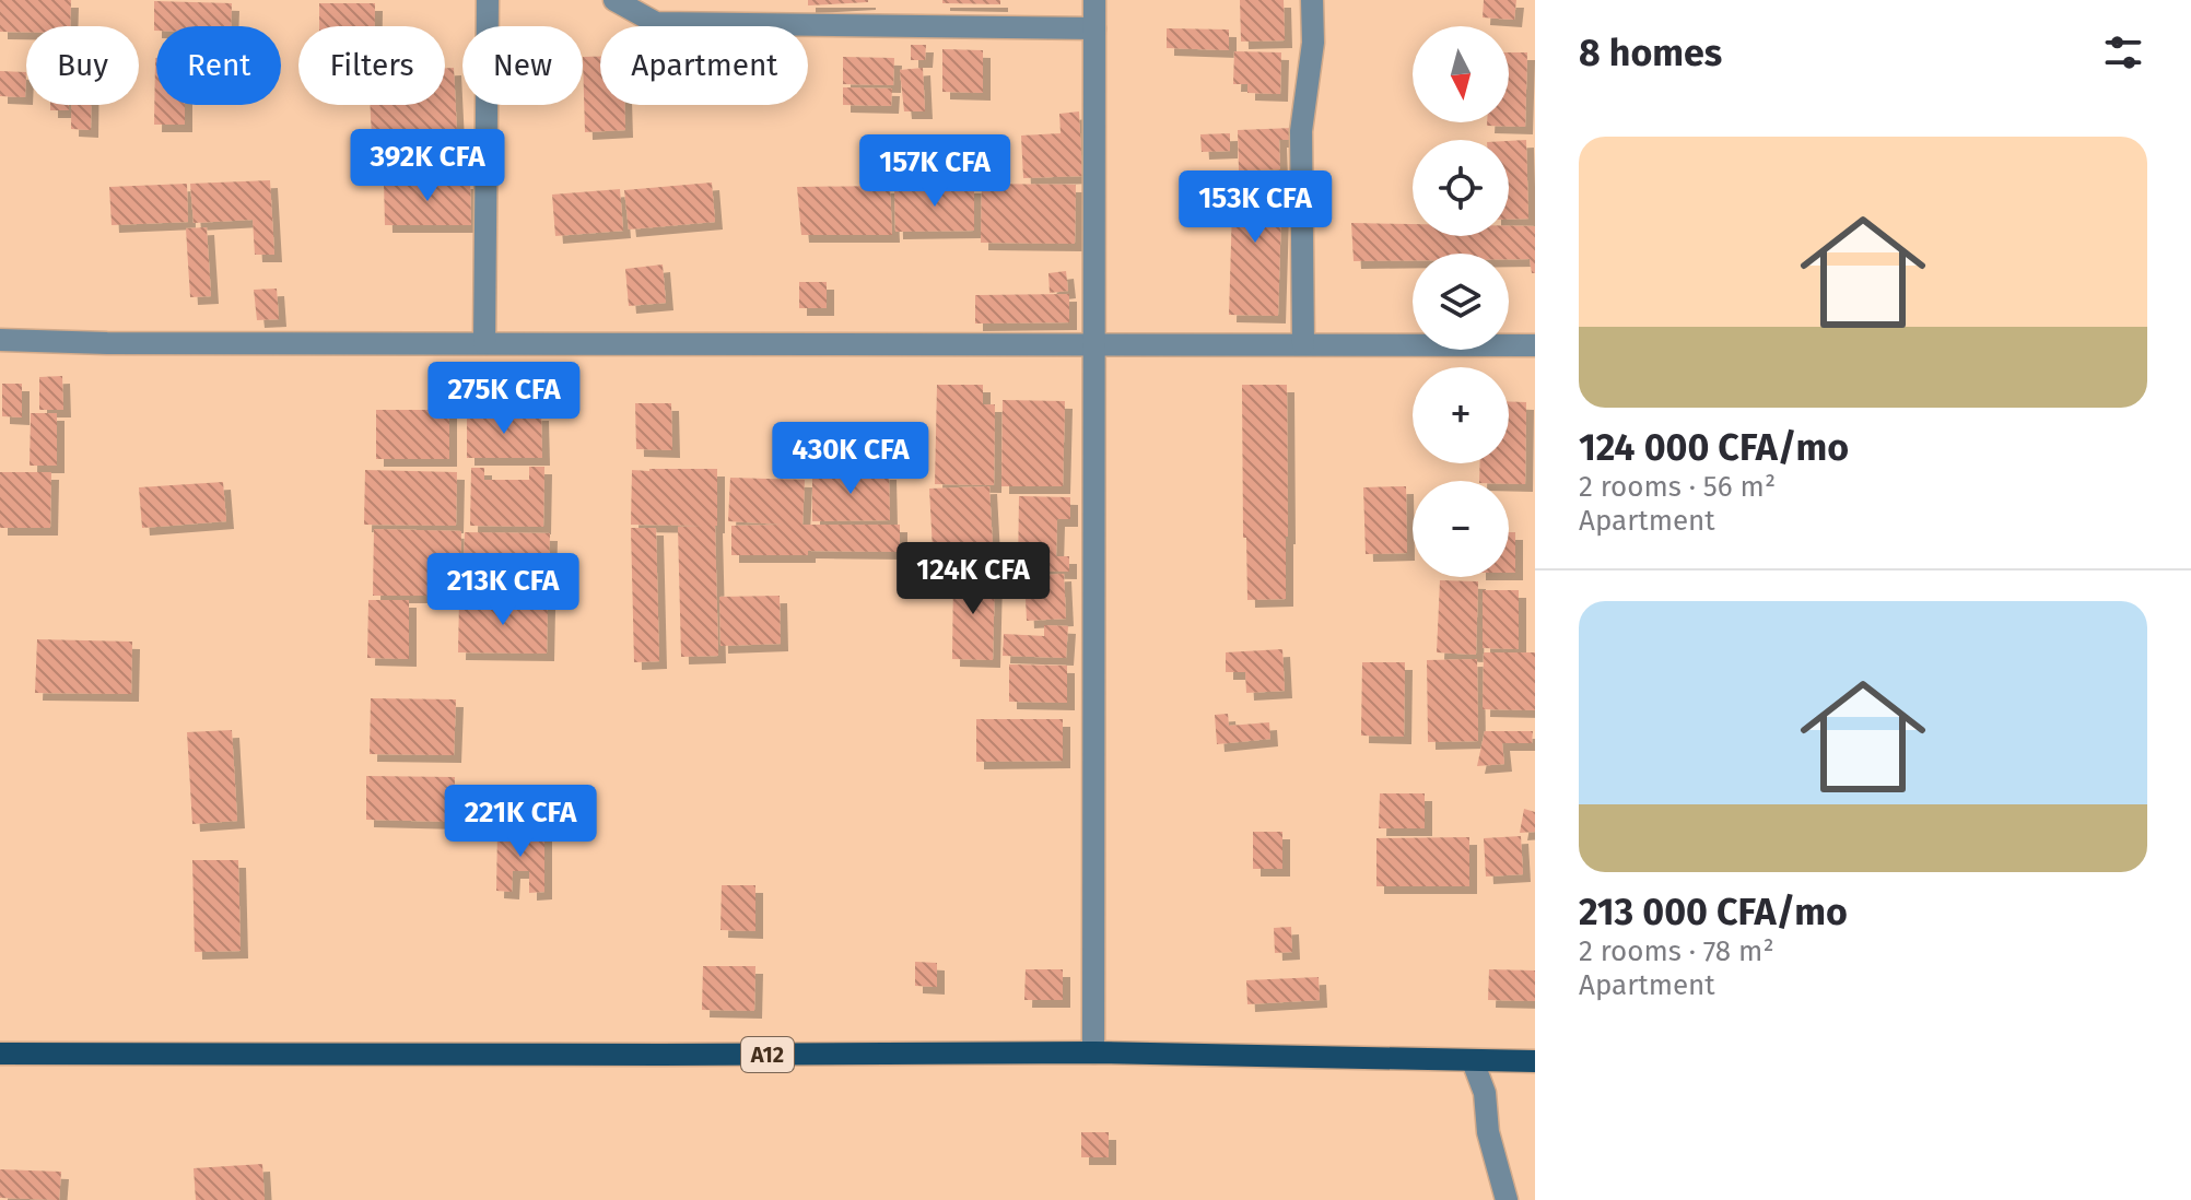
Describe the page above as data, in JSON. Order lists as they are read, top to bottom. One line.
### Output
{"streets":{"main road":["A12"]},"north":"bottom","page":{"heading":"8 homes","map_buttons":["+","−"],"chip":["Buy","Rent","Filters","New","Apartment"],"list":[{"name":"124 000 CFA/mo","note":"2 rooms · 56 m² · Apartment"},{"name":"213 000 CFA/mo","note":"2 rooms · 78 m² · Apartment"}],"price":["392K CFA","157K CFA","153K CFA","275K CFA","430K CFA","124K CFA","213K CFA","221K CFA"]}}
